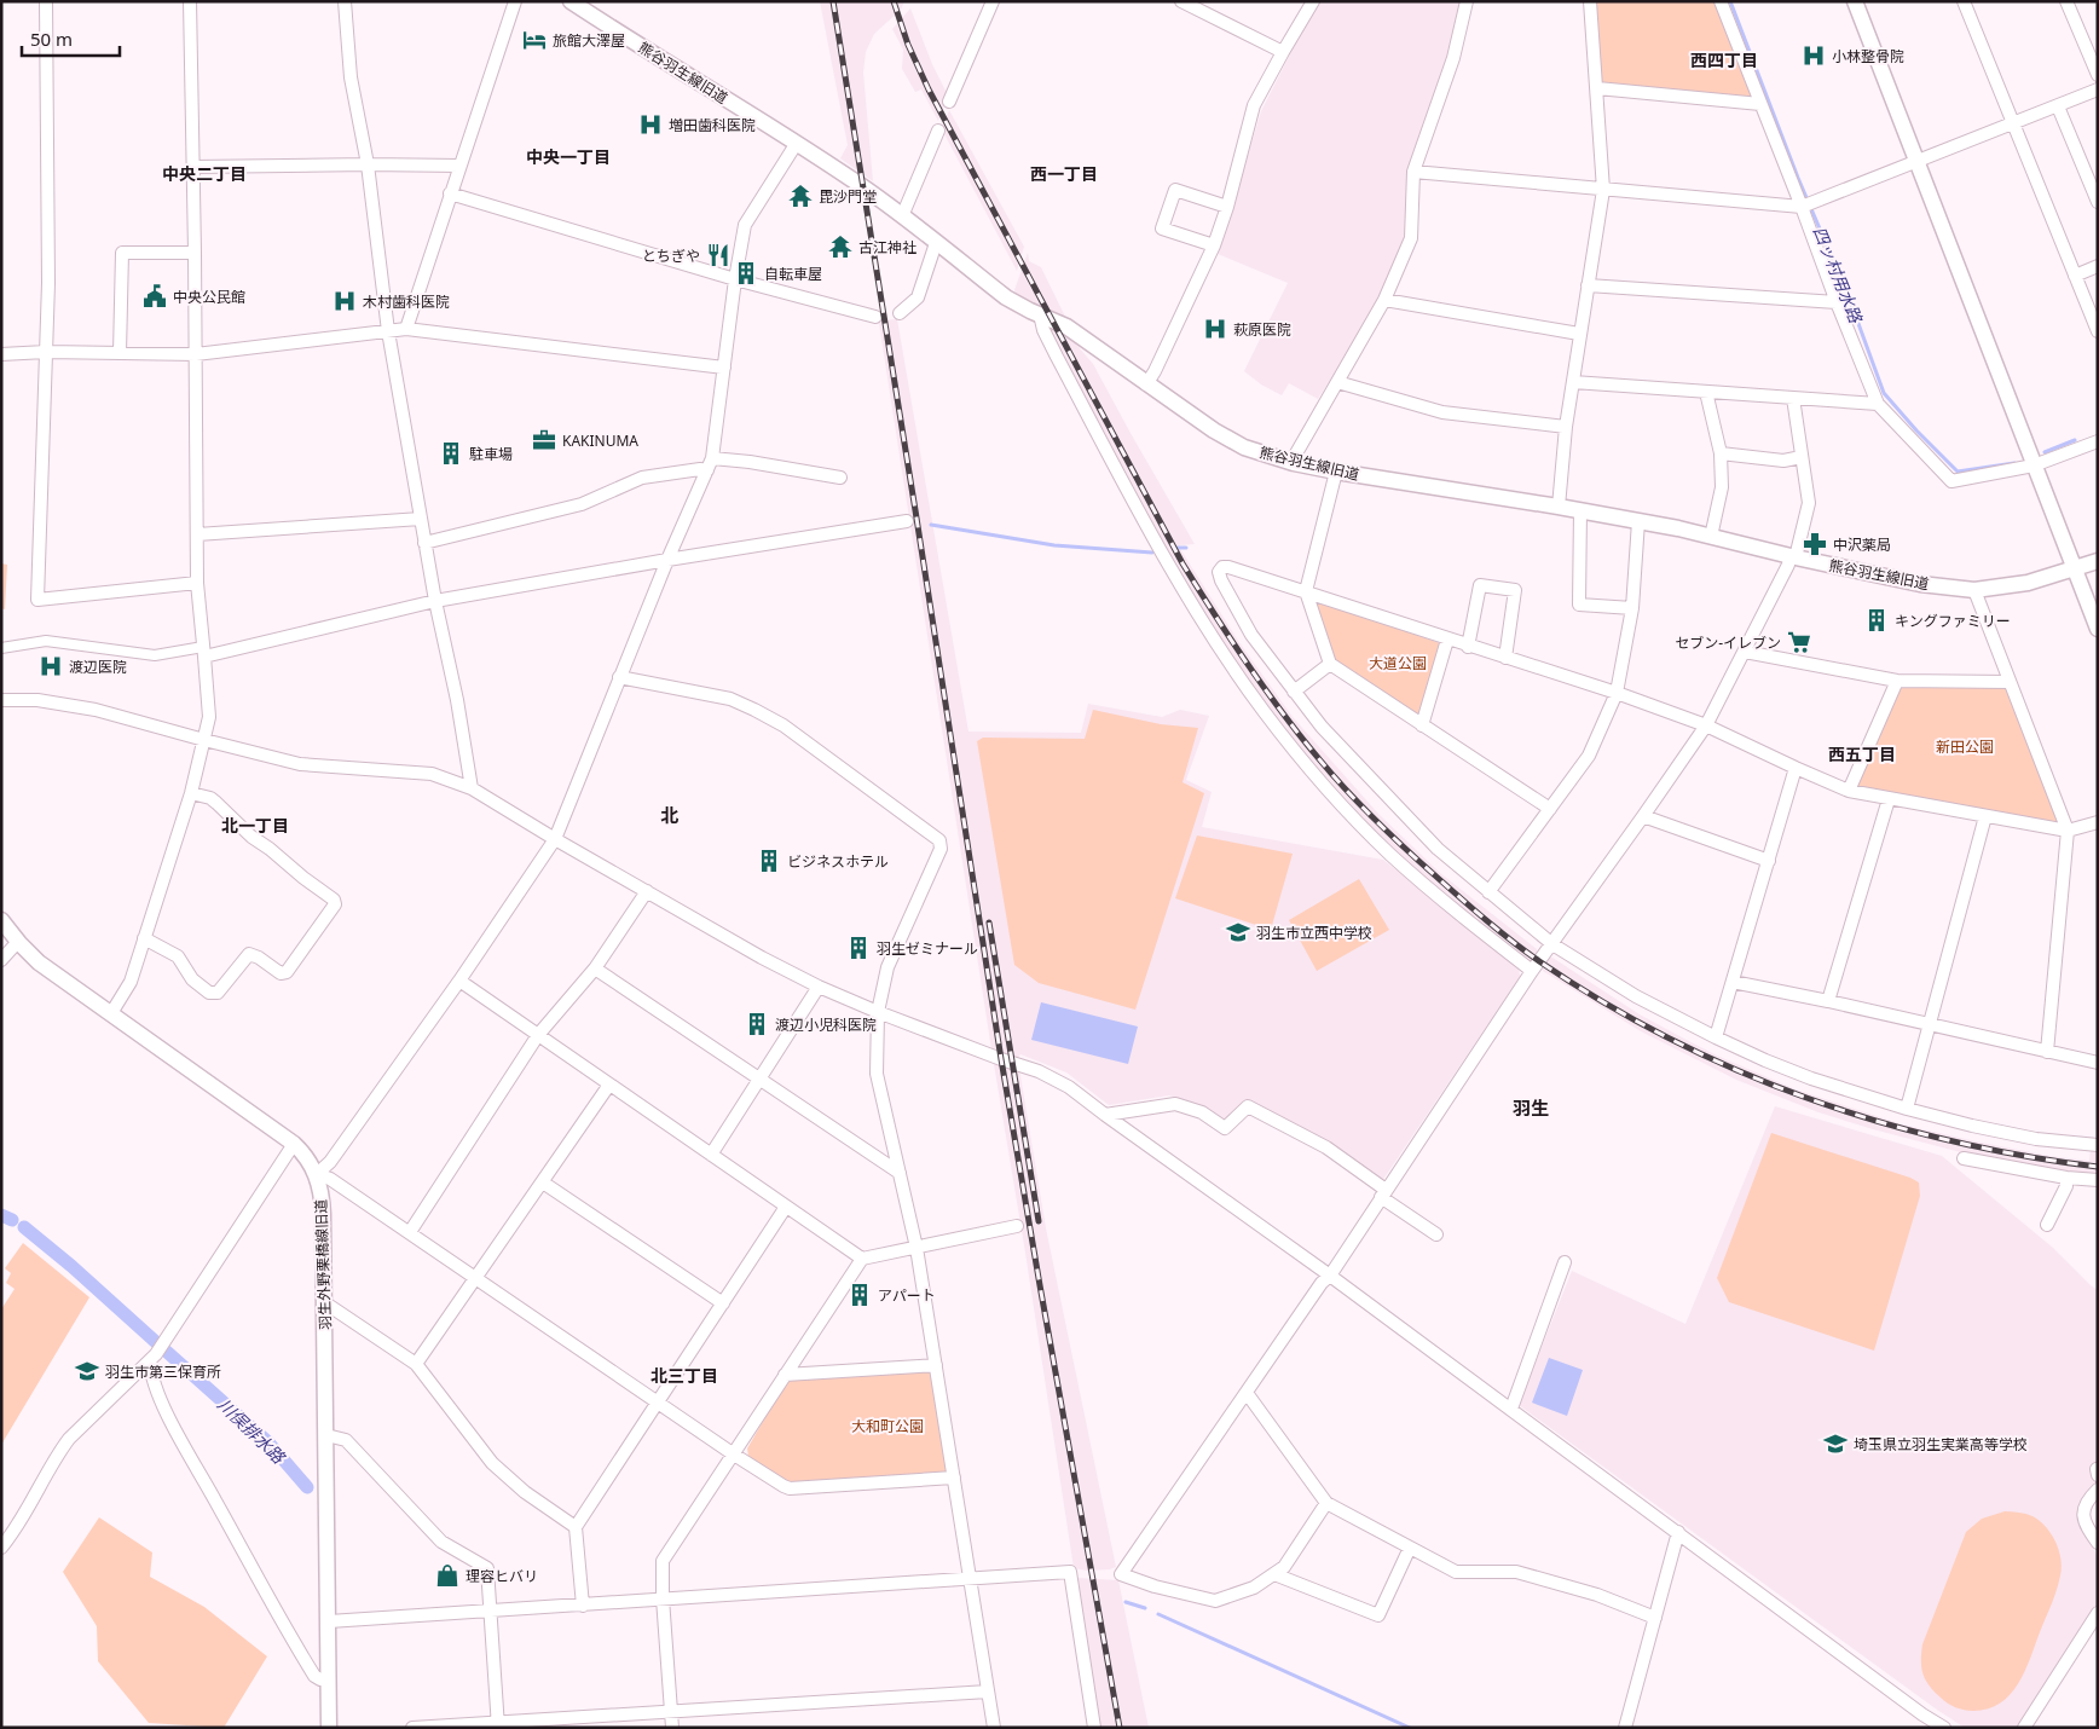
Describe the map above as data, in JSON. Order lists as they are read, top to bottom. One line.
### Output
{"streets":{"street":["熊谷羽生線旧道","羽生外野栗橋線旧道"]},"districts":["西四丁目","中央一丁目","中央二丁目","西一丁目","西五丁目","北","北一丁目","羽生","北三丁目"],"water":["四ッ村用水路","川俣排水路"],"parks":["大道公園","新田公園","大和町公園"],"places":{"hotel":["旅館大澤屋"],"hospital":["小林整骨院","増田歯科医院","木村歯科医院","萩原医院","渡辺医院"],"temple":["毘沙門堂","古江神社"],"restaurant":["とちぎや"],"building":["自転車屋","駐車場","キングファミリー","ビジネスホテル","羽生ゼミナール","渡辺小児科医院","アパート"],"public building":["中央公民館"],"office":["KAKINUMA"],"pharmacy":["中沢薬局"],"supermarket":["セブン-イレブン"],"school or university":["羽生市立西中学校","羽生市第三保育所","埼玉県立羽生実業高等学校"],"shop":["理容ヒバリ"]},"scale_bar":"50 m"}
